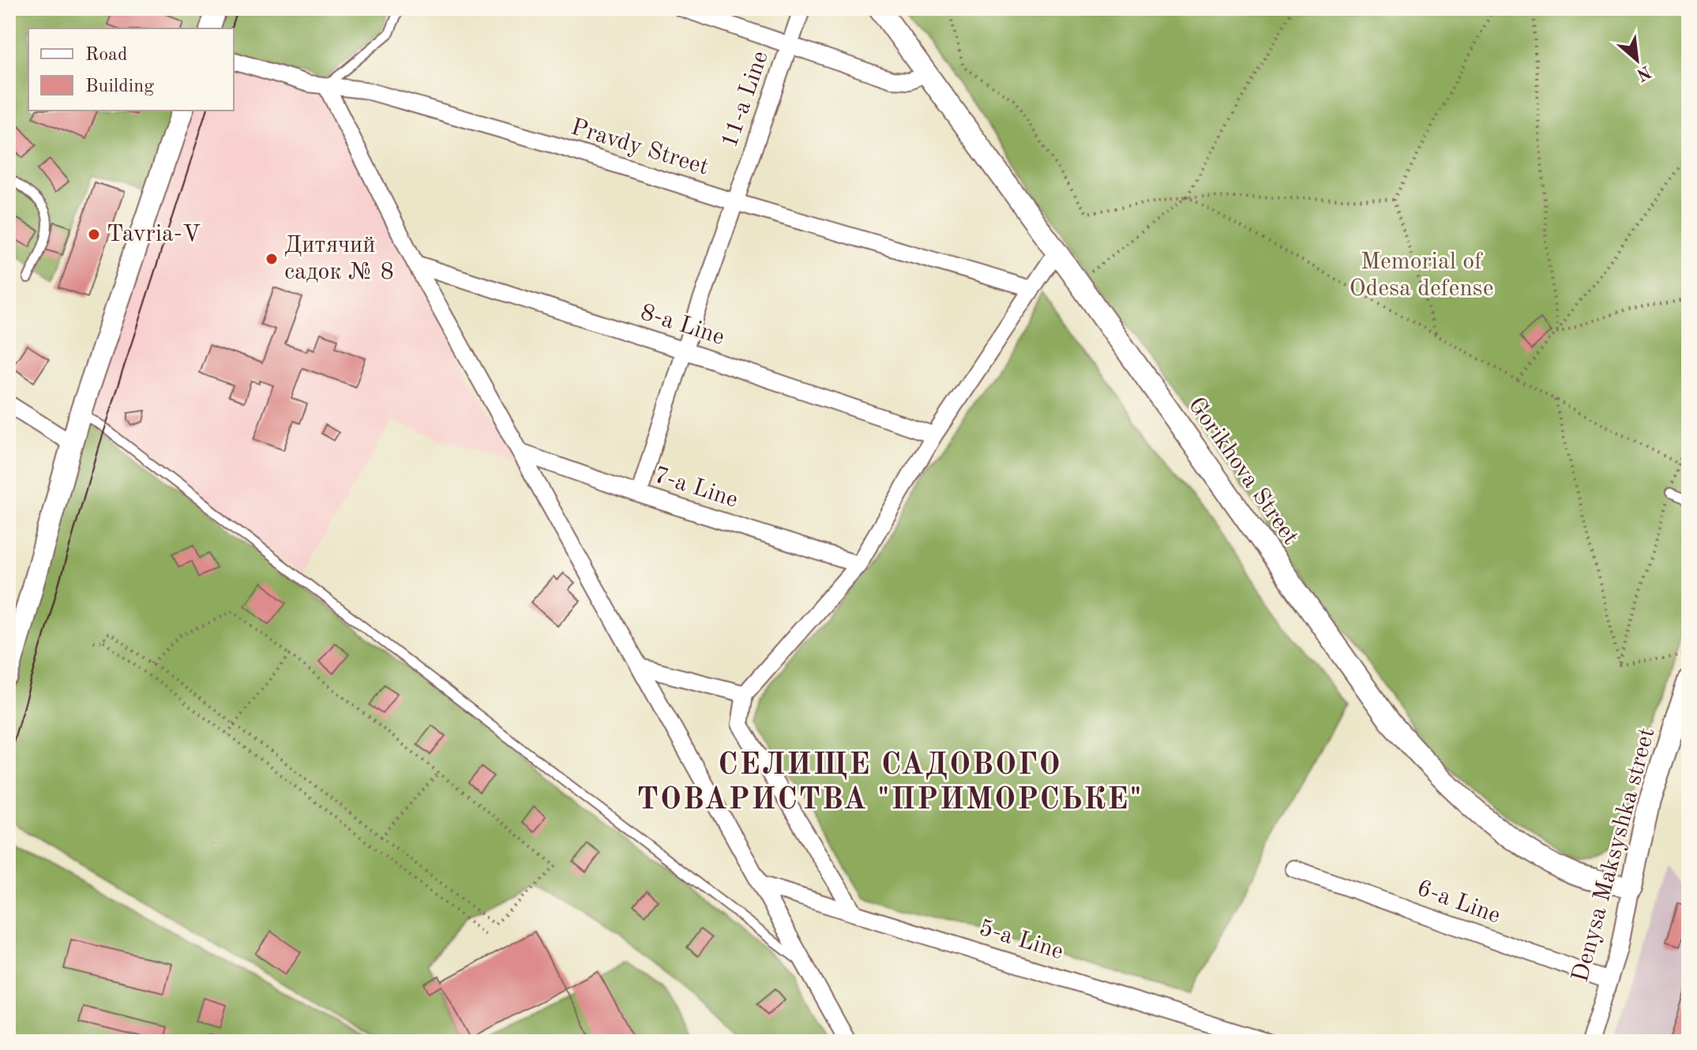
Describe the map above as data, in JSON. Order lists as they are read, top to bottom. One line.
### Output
{"streets":{"street":["11-a Line","Pravdy Street","8-a Line","Gorikhova Street","7-a Line","Denysa Maksyshka street","6-a Line","5-a Line"]},"crossings":[["11-a Line","Pravdy Street"],["11-a Line","8-a Line"],["11-a Line","7-a Line"],["Gorikhova Street","Denysa Maksyshka street"],["Denysa Maksyshka street","6-a Line"]],"districts":["СЕЛИЩЕ САДОВОГО ТОВАРИСТВА \"ПРИМОРСЬКЕ\""],"parks":["Memorial of Odesa defense"],"places":["Tavria-V","Дитячий садок № 8"],"legend":["Road","Building"],"north":"bottom right"}
